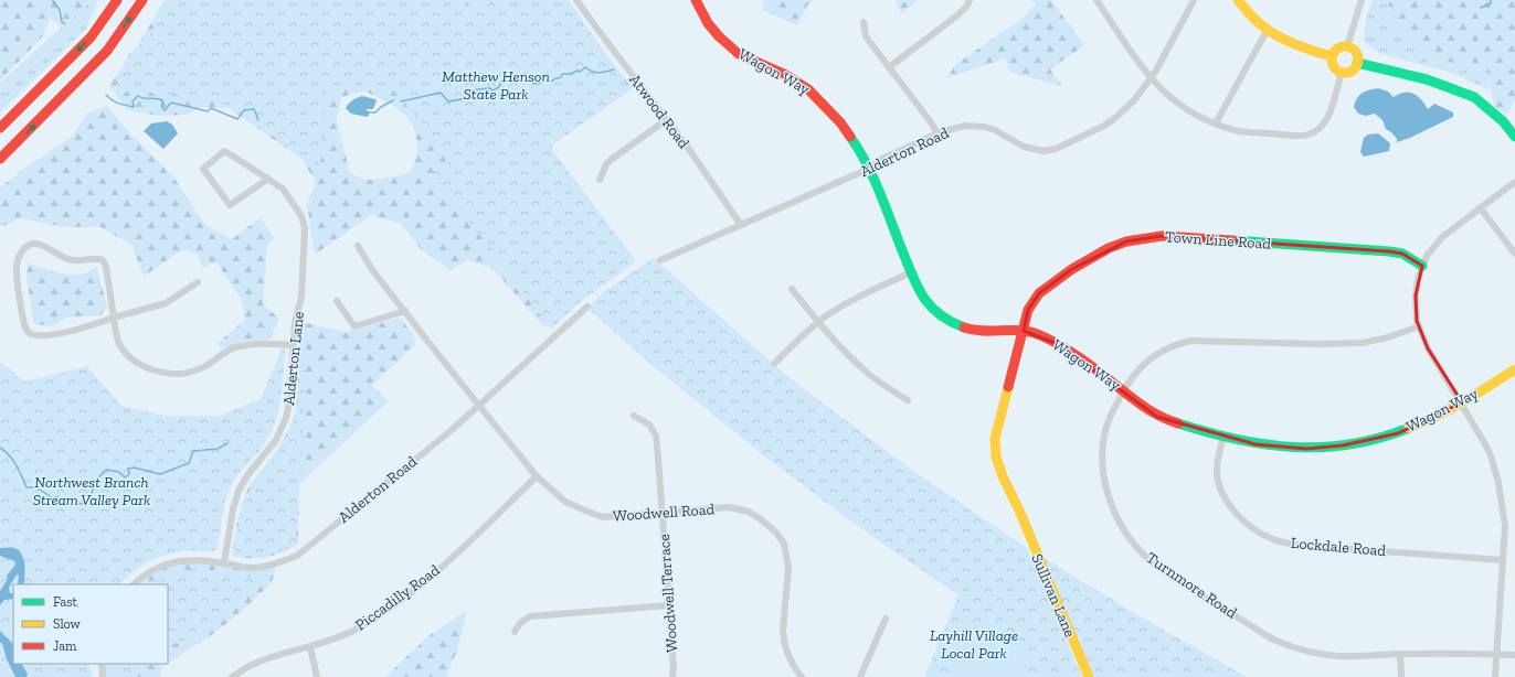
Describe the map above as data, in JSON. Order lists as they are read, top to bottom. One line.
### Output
{"streets":{"main road":["Wagon Way","Town Line Road","Sullivan Lane"],"street":["Atwood Road","Alderton Road","Alderton Lane","Woodwell Road","Lockdale Road","Turnmore Road","Woodwell Terrace","Piccadilly Road"]},"crossings":[["Wagon Way","Alderton Road"],["Wagon Way","Town Line Road"],["Wagon Way","Lockdale Road"],["Wagon Way","Turnmore Road"],["Atwood Road","Alderton Road"],["Alderton Road","Alderton Lane"],["Alderton Road","Woodwell Road"],["Town Line Road","Sullivan Lane"],["Woodwell Road","Woodwell Terrace"],["Woodwell Road","Piccadilly Road"]],"parks":["Matthew Henson State Park","Northwest Branch Stream Valley Park","Layhill Village Local Park"],"legend":["Fast","Slow","Jam"]}
